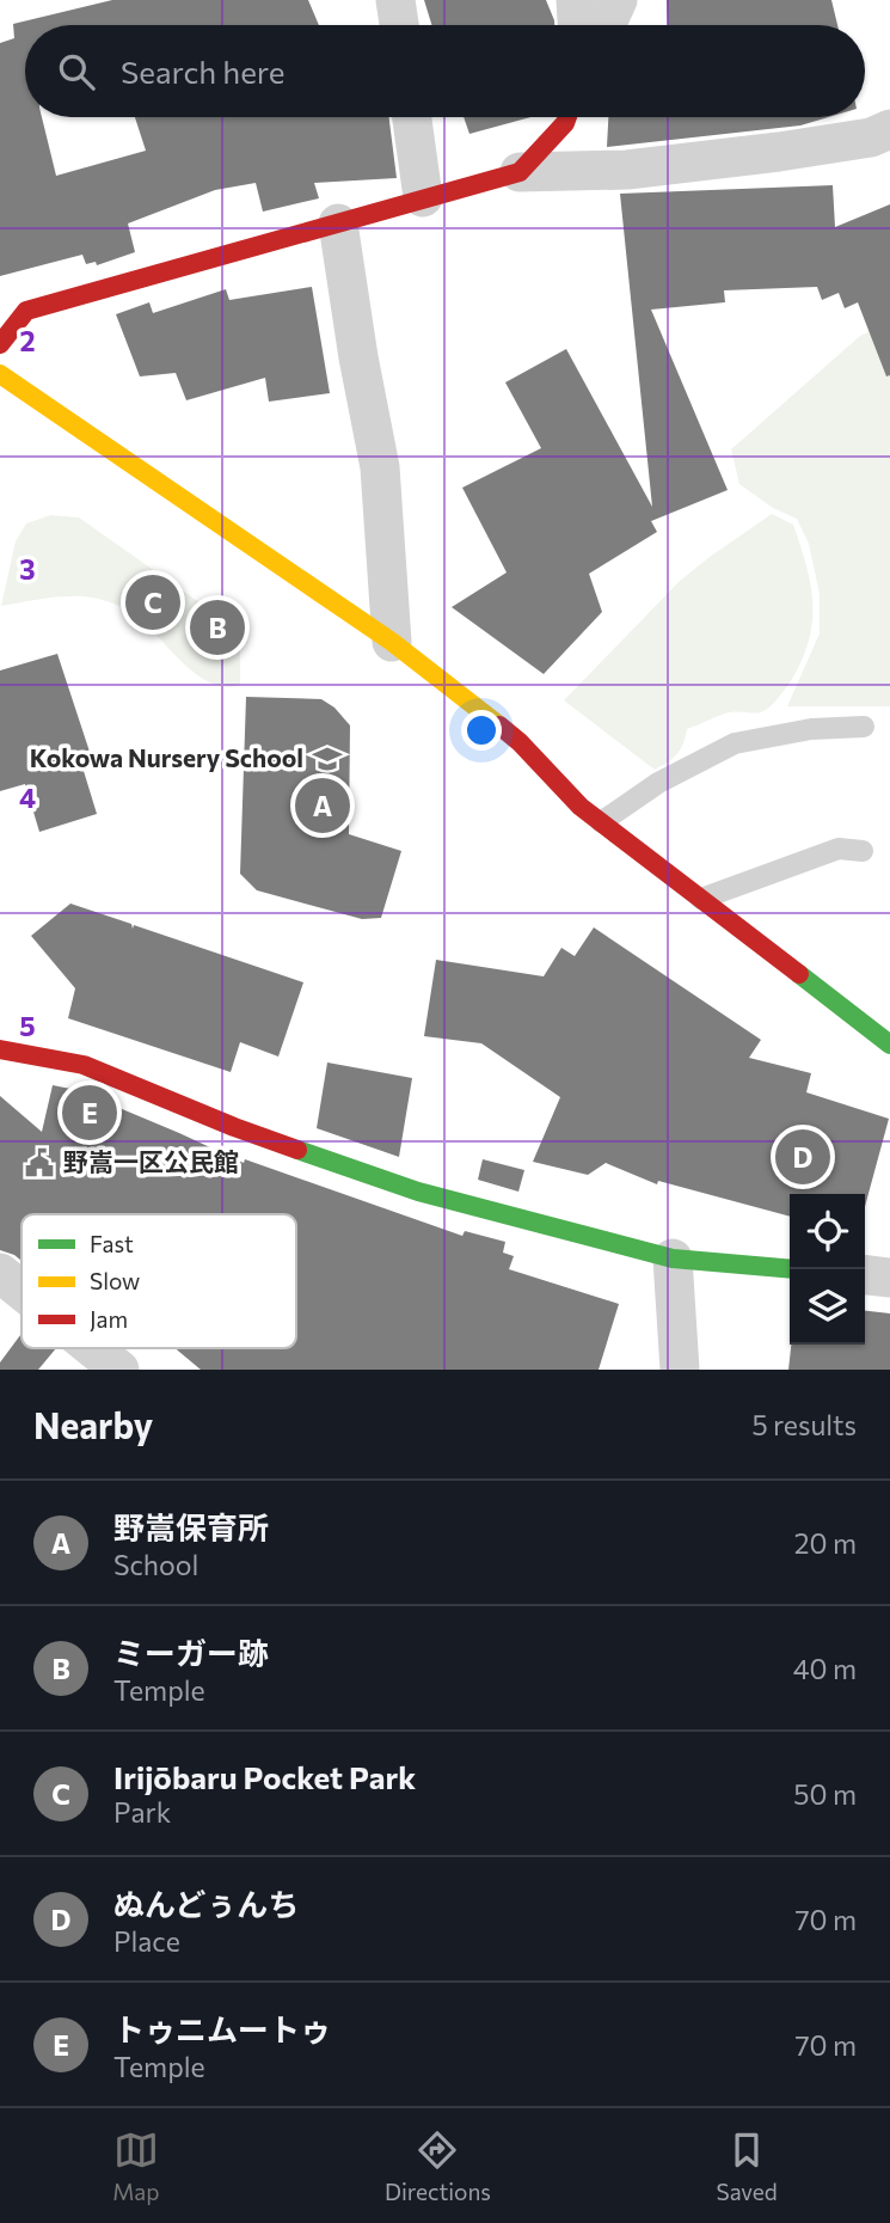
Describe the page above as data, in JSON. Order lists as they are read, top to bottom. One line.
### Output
{"places":{"school or university":["Kokowa Nursery School"],"public building":["野嵩一区公民館"]},"legend":["Fast","Slow","Jam"],"page":{"search":"Search here","pins":["C","B","A","E","D"],"heading":["Nearby","5 results"],"list":[{"mark":"A","name":"野嵩保育所","note":"School","value":"20 m"},{"mark":"B","name":"ミーガー跡","note":"Temple","value":"40 m"},{"mark":"C","name":"Irijōbaru Pocket Park","note":"Park","value":"50 m"},{"mark":"D","name":"ぬんどぅんち","note":"Place","value":"70 m"},{"mark":"E","name":"トゥニムートゥ","note":"Temple","value":"70 m"}],"nav":["Map","Directions","Saved"]},"grid":{"rows":["2","3","4","5"]}}
